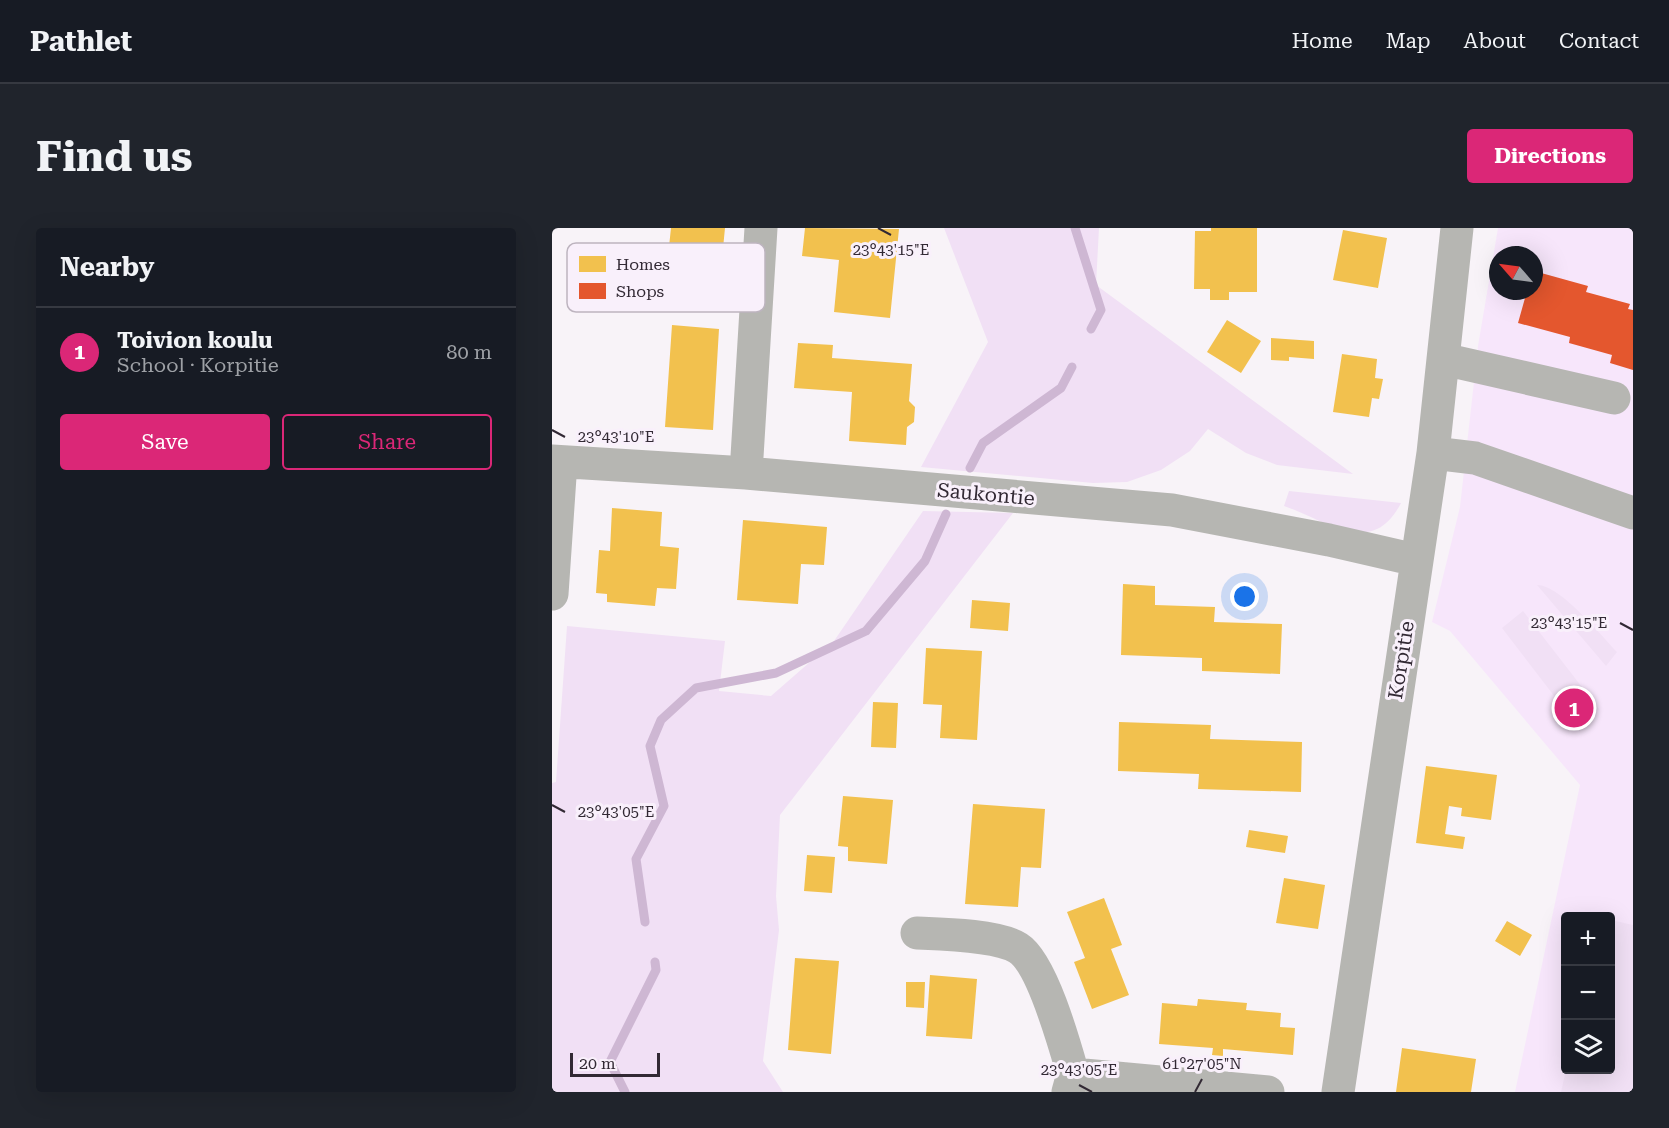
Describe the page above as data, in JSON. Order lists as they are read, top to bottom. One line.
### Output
{"streets":{"street":["Saukontie","Korpitie"]},"crossings":[["Saukontie","Korpitie"]],"legend":["Homes","Shops"],"scale_bar":"20 m","north":"top left","page":{"header":"Pathlet","nav":["Home","Map","About","Contact"],"buttons":["Directions",["Save","Share"]],"title":"Find us","heading":"Nearby","list":[{"mark":"1","name":"Toivion koulu","note":"School · Korpitie","value":"80 m"}],"pins":"1","map_buttons":["+","−"],"scale":"20 m"},"coordinates":["23°43'15\"E","23°43'10\"E","23°43'05\"E","61°27'05\"N"]}
